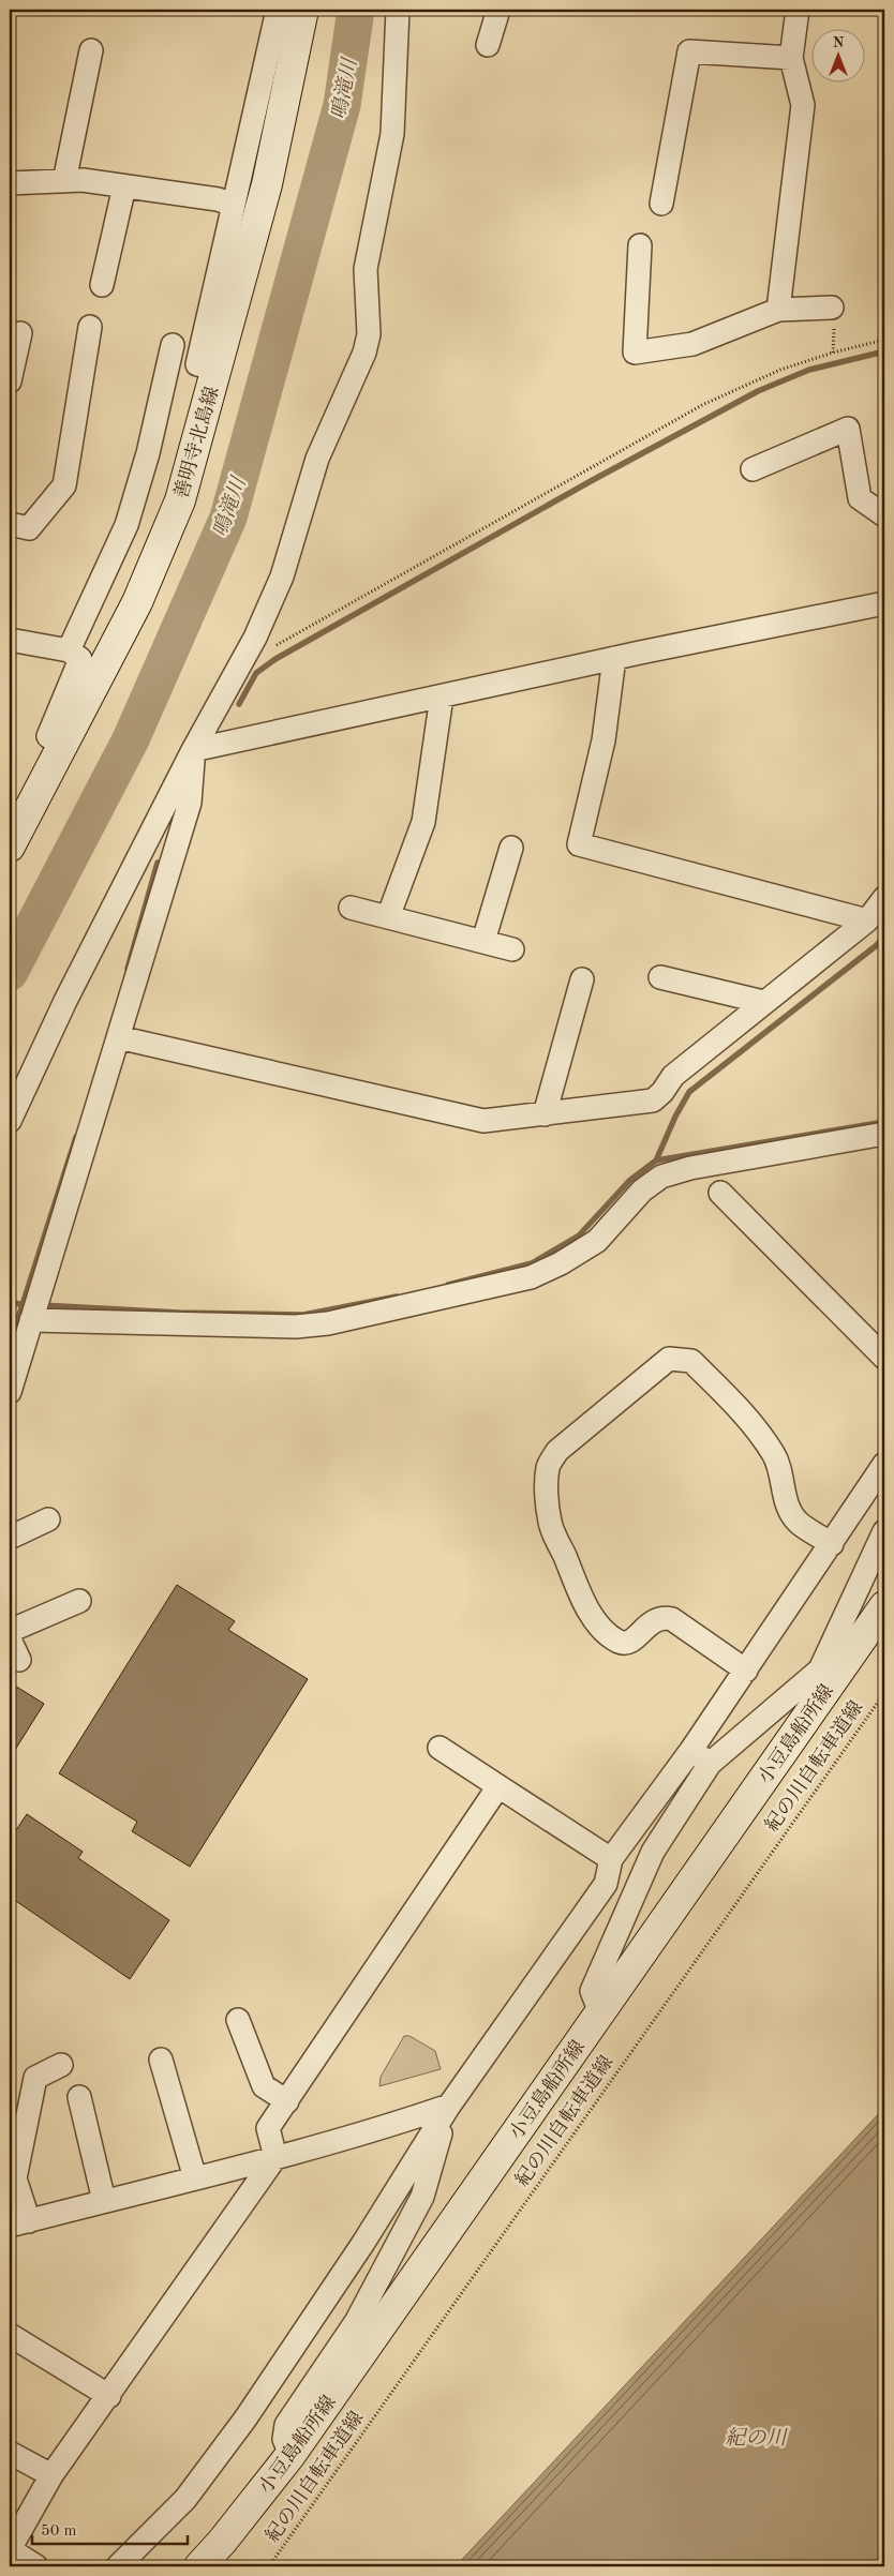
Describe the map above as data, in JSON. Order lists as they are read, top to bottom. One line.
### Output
{"streets":{"main road":["善明寺北島線","小豆島船所線"],"path":["紀の川自転車道線"]},"water":["鳴滝川","紀の川"],"scale_bar":"50 m","north":"top"}
